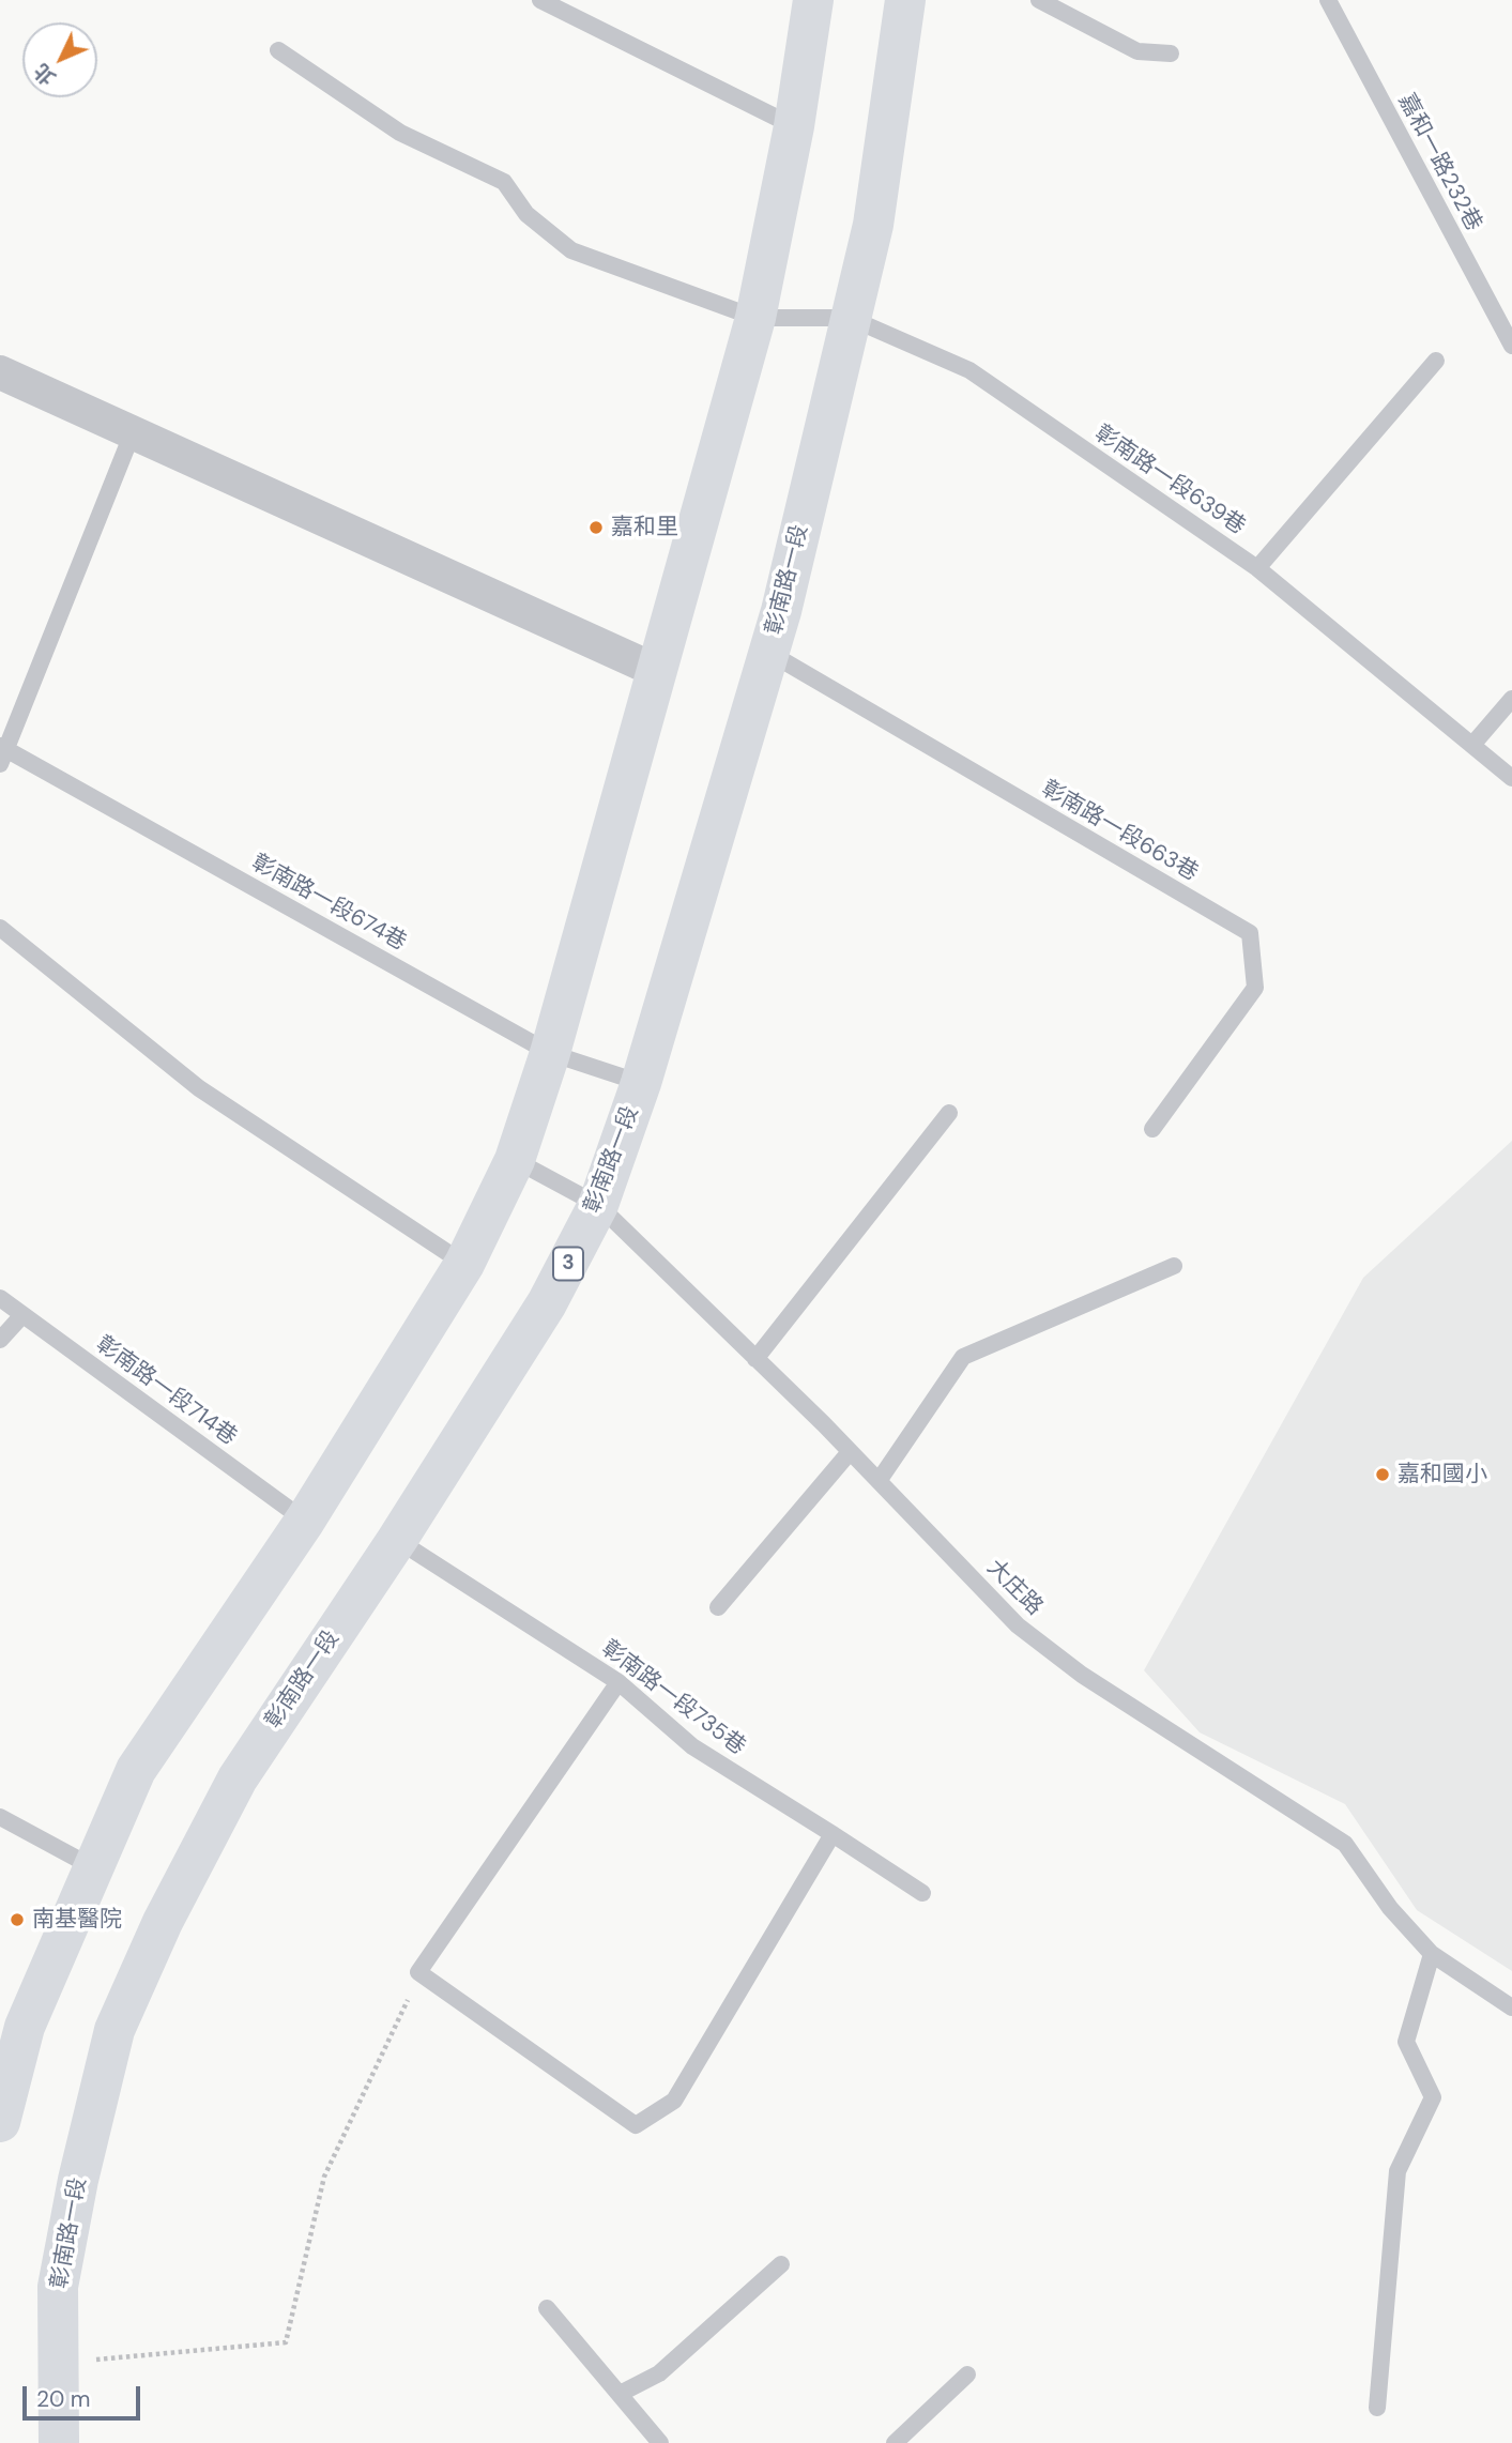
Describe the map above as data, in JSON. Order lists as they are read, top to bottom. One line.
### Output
{"streets":{"main road":["彰南路一段","3"],"lane":["嘉和一路232巷","彰南路一段639巷","彰南路一段663巷","彰南路一段674巷","彰南路一段714巷","大庄路","彰南路一段735巷"]},"crossings":[["彰南路一段639巷","彰南路一段"],["彰南路一段","彰南路一段663巷"],["彰南路一段","彰南路一段674巷"],["彰南路一段","大庄路"],["彰南路一段","彰南路一段735巷"]],"places":["嘉和里","嘉和國小","南基醫院"],"scale_bar":"20 m","north":"bottom left"}
